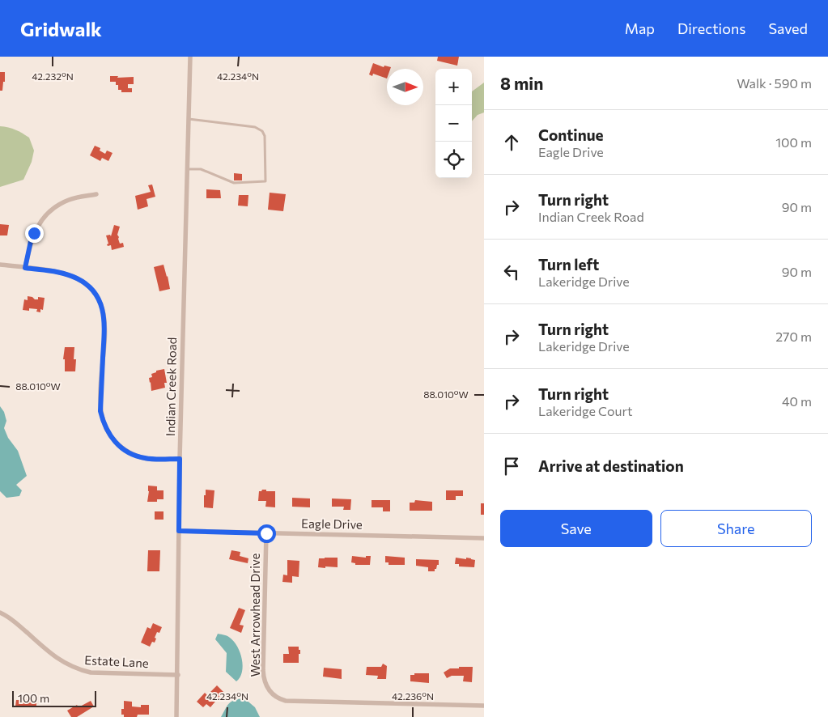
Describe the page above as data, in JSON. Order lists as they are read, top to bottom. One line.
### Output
{"streets":{"street":["Indian Creek Road","Eagle Drive","West Arrowhead Drive","Estate Lane"]},"crossings":[["Indian Creek Road","Eagle Drive"],["Indian Creek Road","Estate Lane"],["Eagle Drive","West Arrowhead Drive"]],"scale_bar":"100 m","north":"right","page":{"header":"Gridwalk","nav":["Map","Directions","Saved"],"heading":["8 min","Walk · 590 m"],"map_buttons":["+","−"],"list":[["Continue","Eagle Drive","100 m"],["Turn right","Indian Creek Road","90 m"],["Turn left","Lakeridge Drive","90 m"],["Turn right","Lakeridge Drive","270 m"],["Turn right","Lakeridge Court","40 m"],"Arrive at destination"],"buttons":["Save","Share"],"scale":"100 m"},"coordinates":["42.232°N","42.234°N","88.010°W","42.236°N"]}
